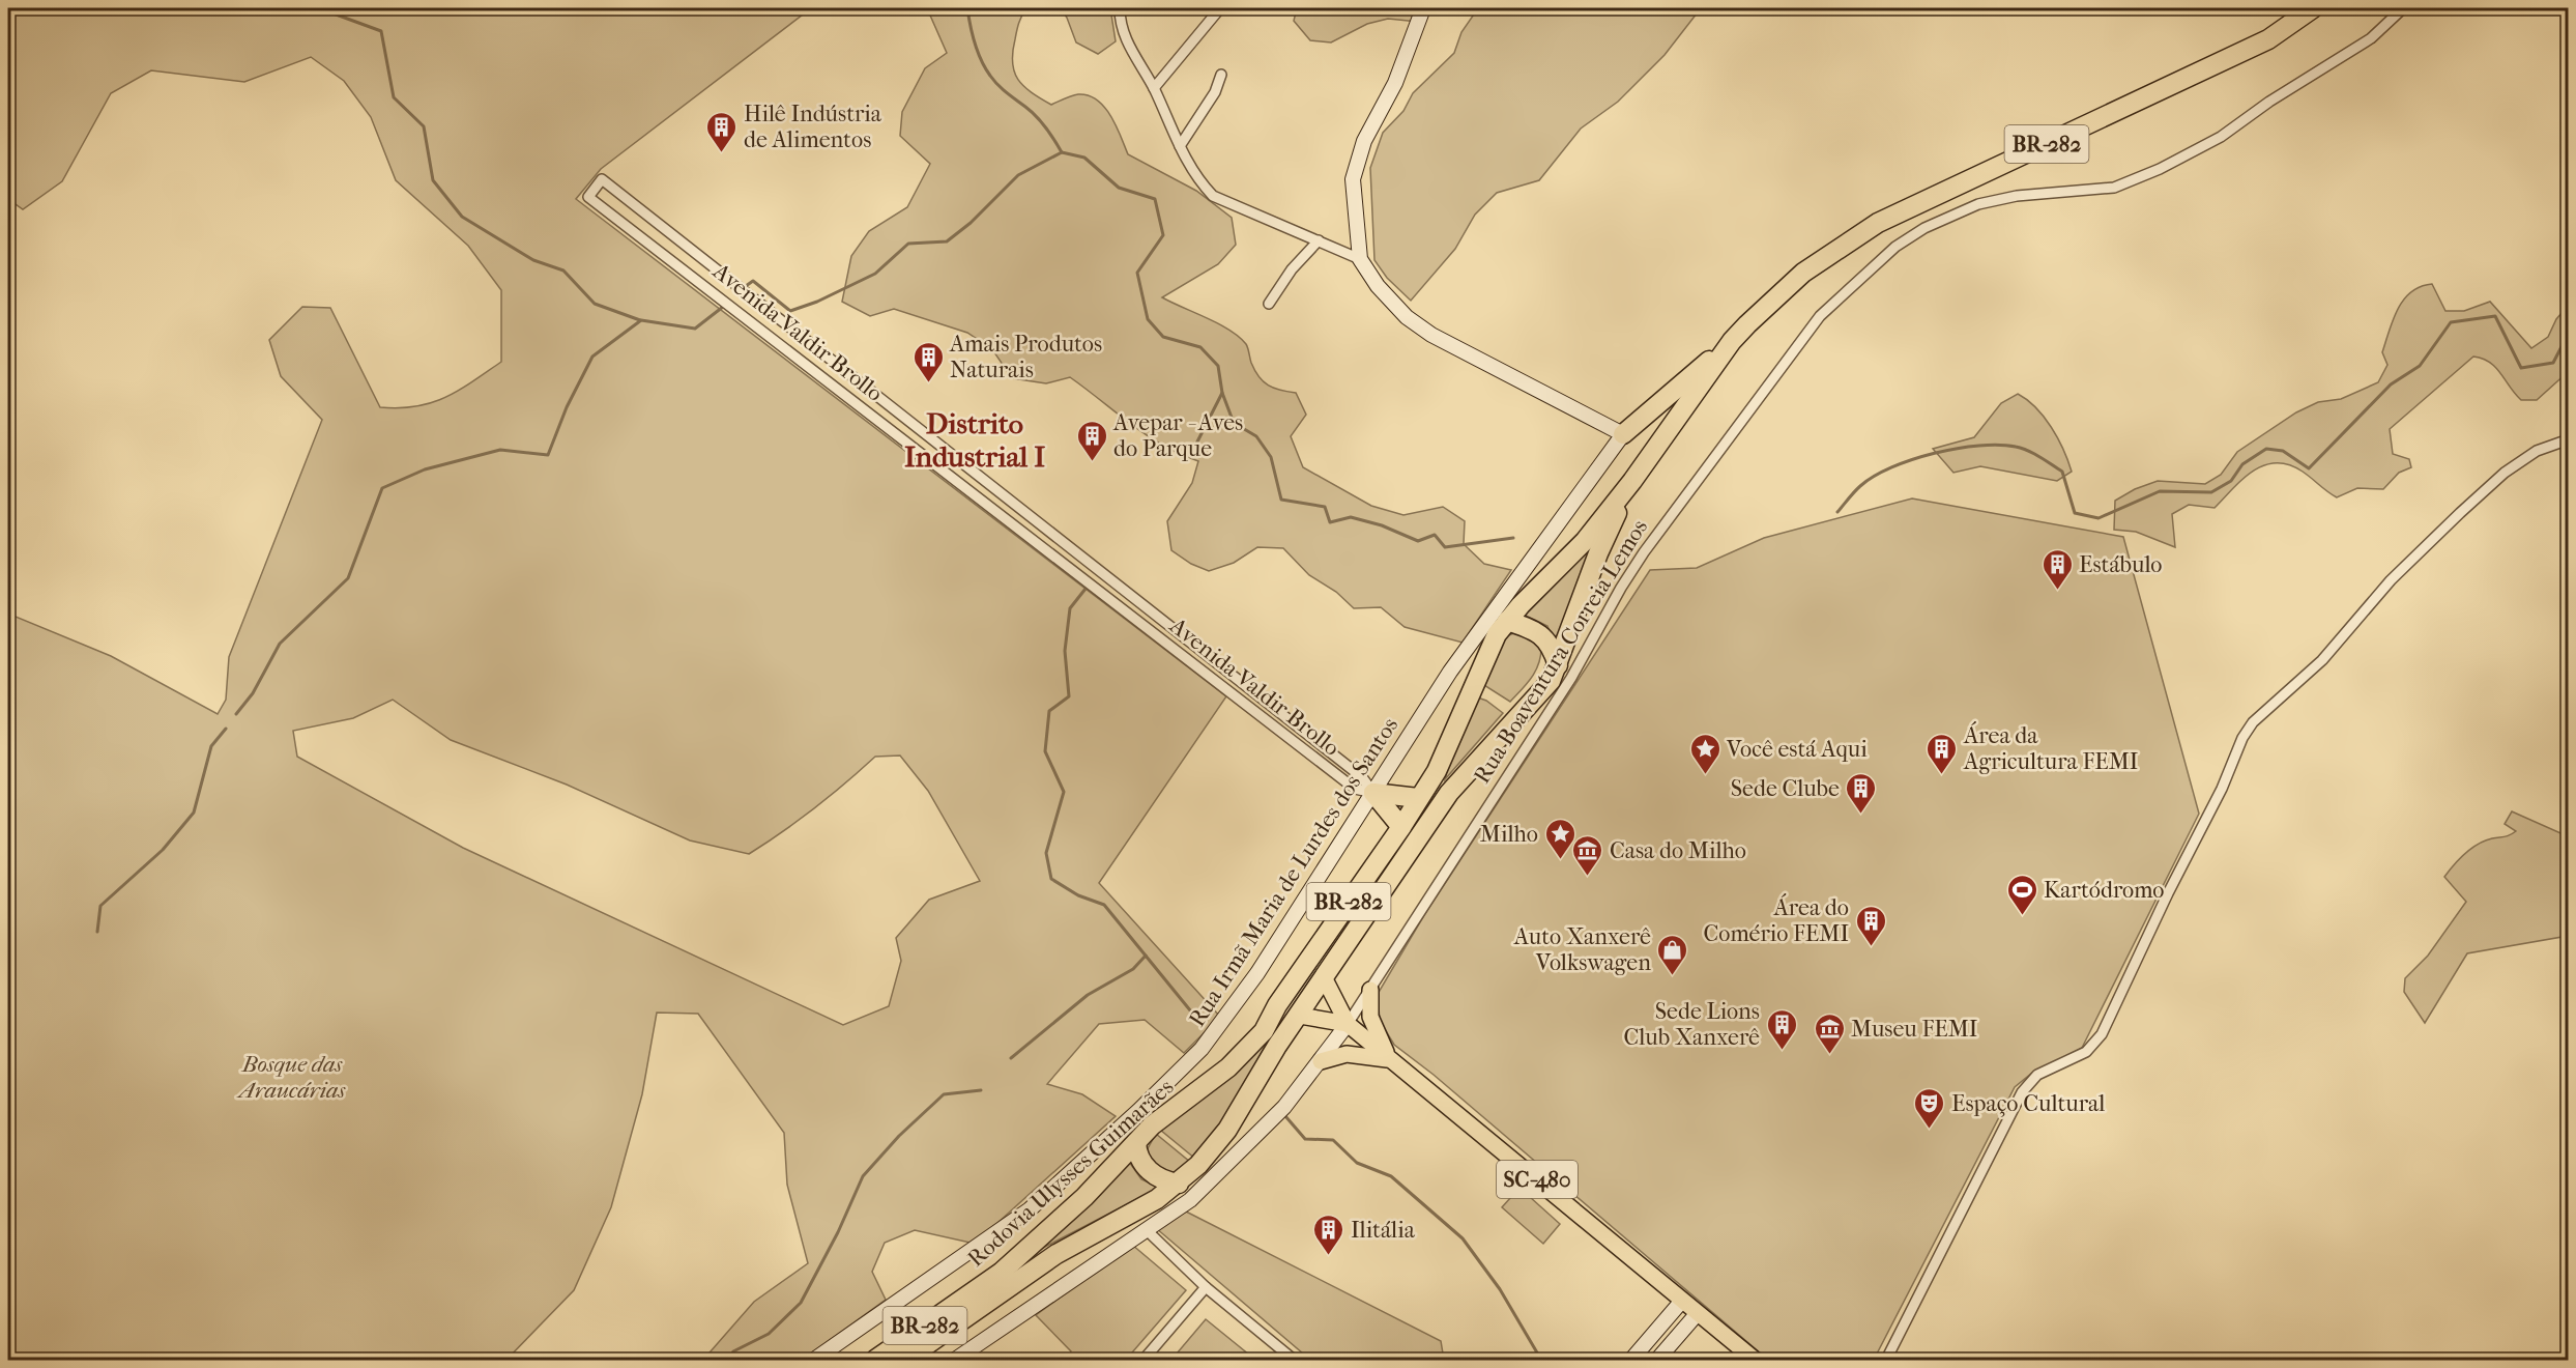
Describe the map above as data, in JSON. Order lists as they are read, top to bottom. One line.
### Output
{"streets":{"highway":["BR-282","Rodovia Ulysses Guimarães"],"main road":["SC-480"],"street":["Avenida Valdir Brollo","Rua Boaventura Correia Lemos","Rua Irmã Maria de Lurdes dos Santos"]},"crossings":[["Avenida Valdir Brollo","Rua Irmã Maria de Lurdes dos Santos"],["Rua Boaventura Correia Lemos","SC-480"],["Rodovia Ulysses Guimarães","SC-480"]],"districts":["Distrito Industrial I"],"parks":["Bosque das Araucárias"],"places":{"building":["Hilê Indústria de Alimentos","Amais Produtos Naturais","Avepar - Aves do Parque","Estábulo","Área da Agricultura FEMI","Sede Clube","Área do Comério FEMI","Sede Lions Club Xanxerê","Ilitália"],"place":["Você está Aqui","Milho"],"museum":["Casa do Milho","Museu FEMI"],"sports":["Kartódromo"],"shop":["Auto Xanxerê Volkswagen"],"theatre":["Espaço Cultural"]}}
